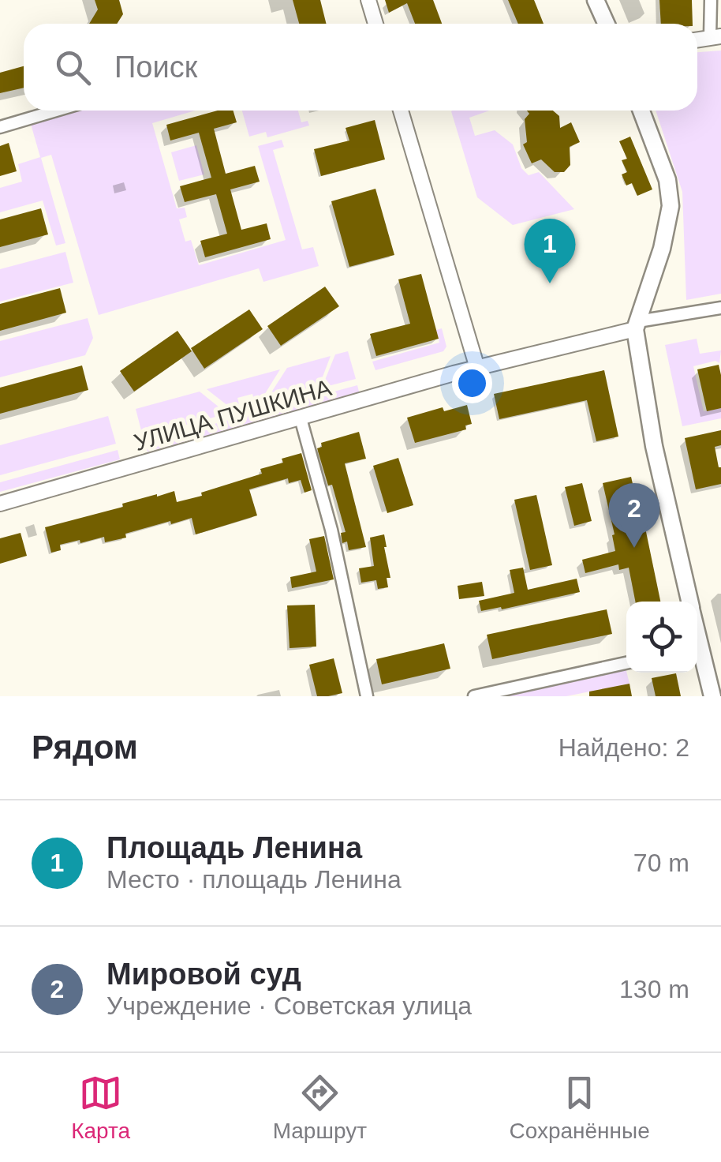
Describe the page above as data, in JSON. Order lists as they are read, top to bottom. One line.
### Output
{"streets":{"main road":["УЛИЦА ПУШКИНА"]},"page":{"search":"Поиск","pins":["1","2"],"heading":["Рядом","Найдено: 2"],"list":[{"mark":"1","name":"Площадь Ленина","note":"Место · площадь Ленина","value":"70 m"},{"mark":"2","name":"Мировой суд","note":"Учреждение · Советская улица","value":"130 m"}],"nav":["Карта","Маршрут","Сохранённые"]}}
